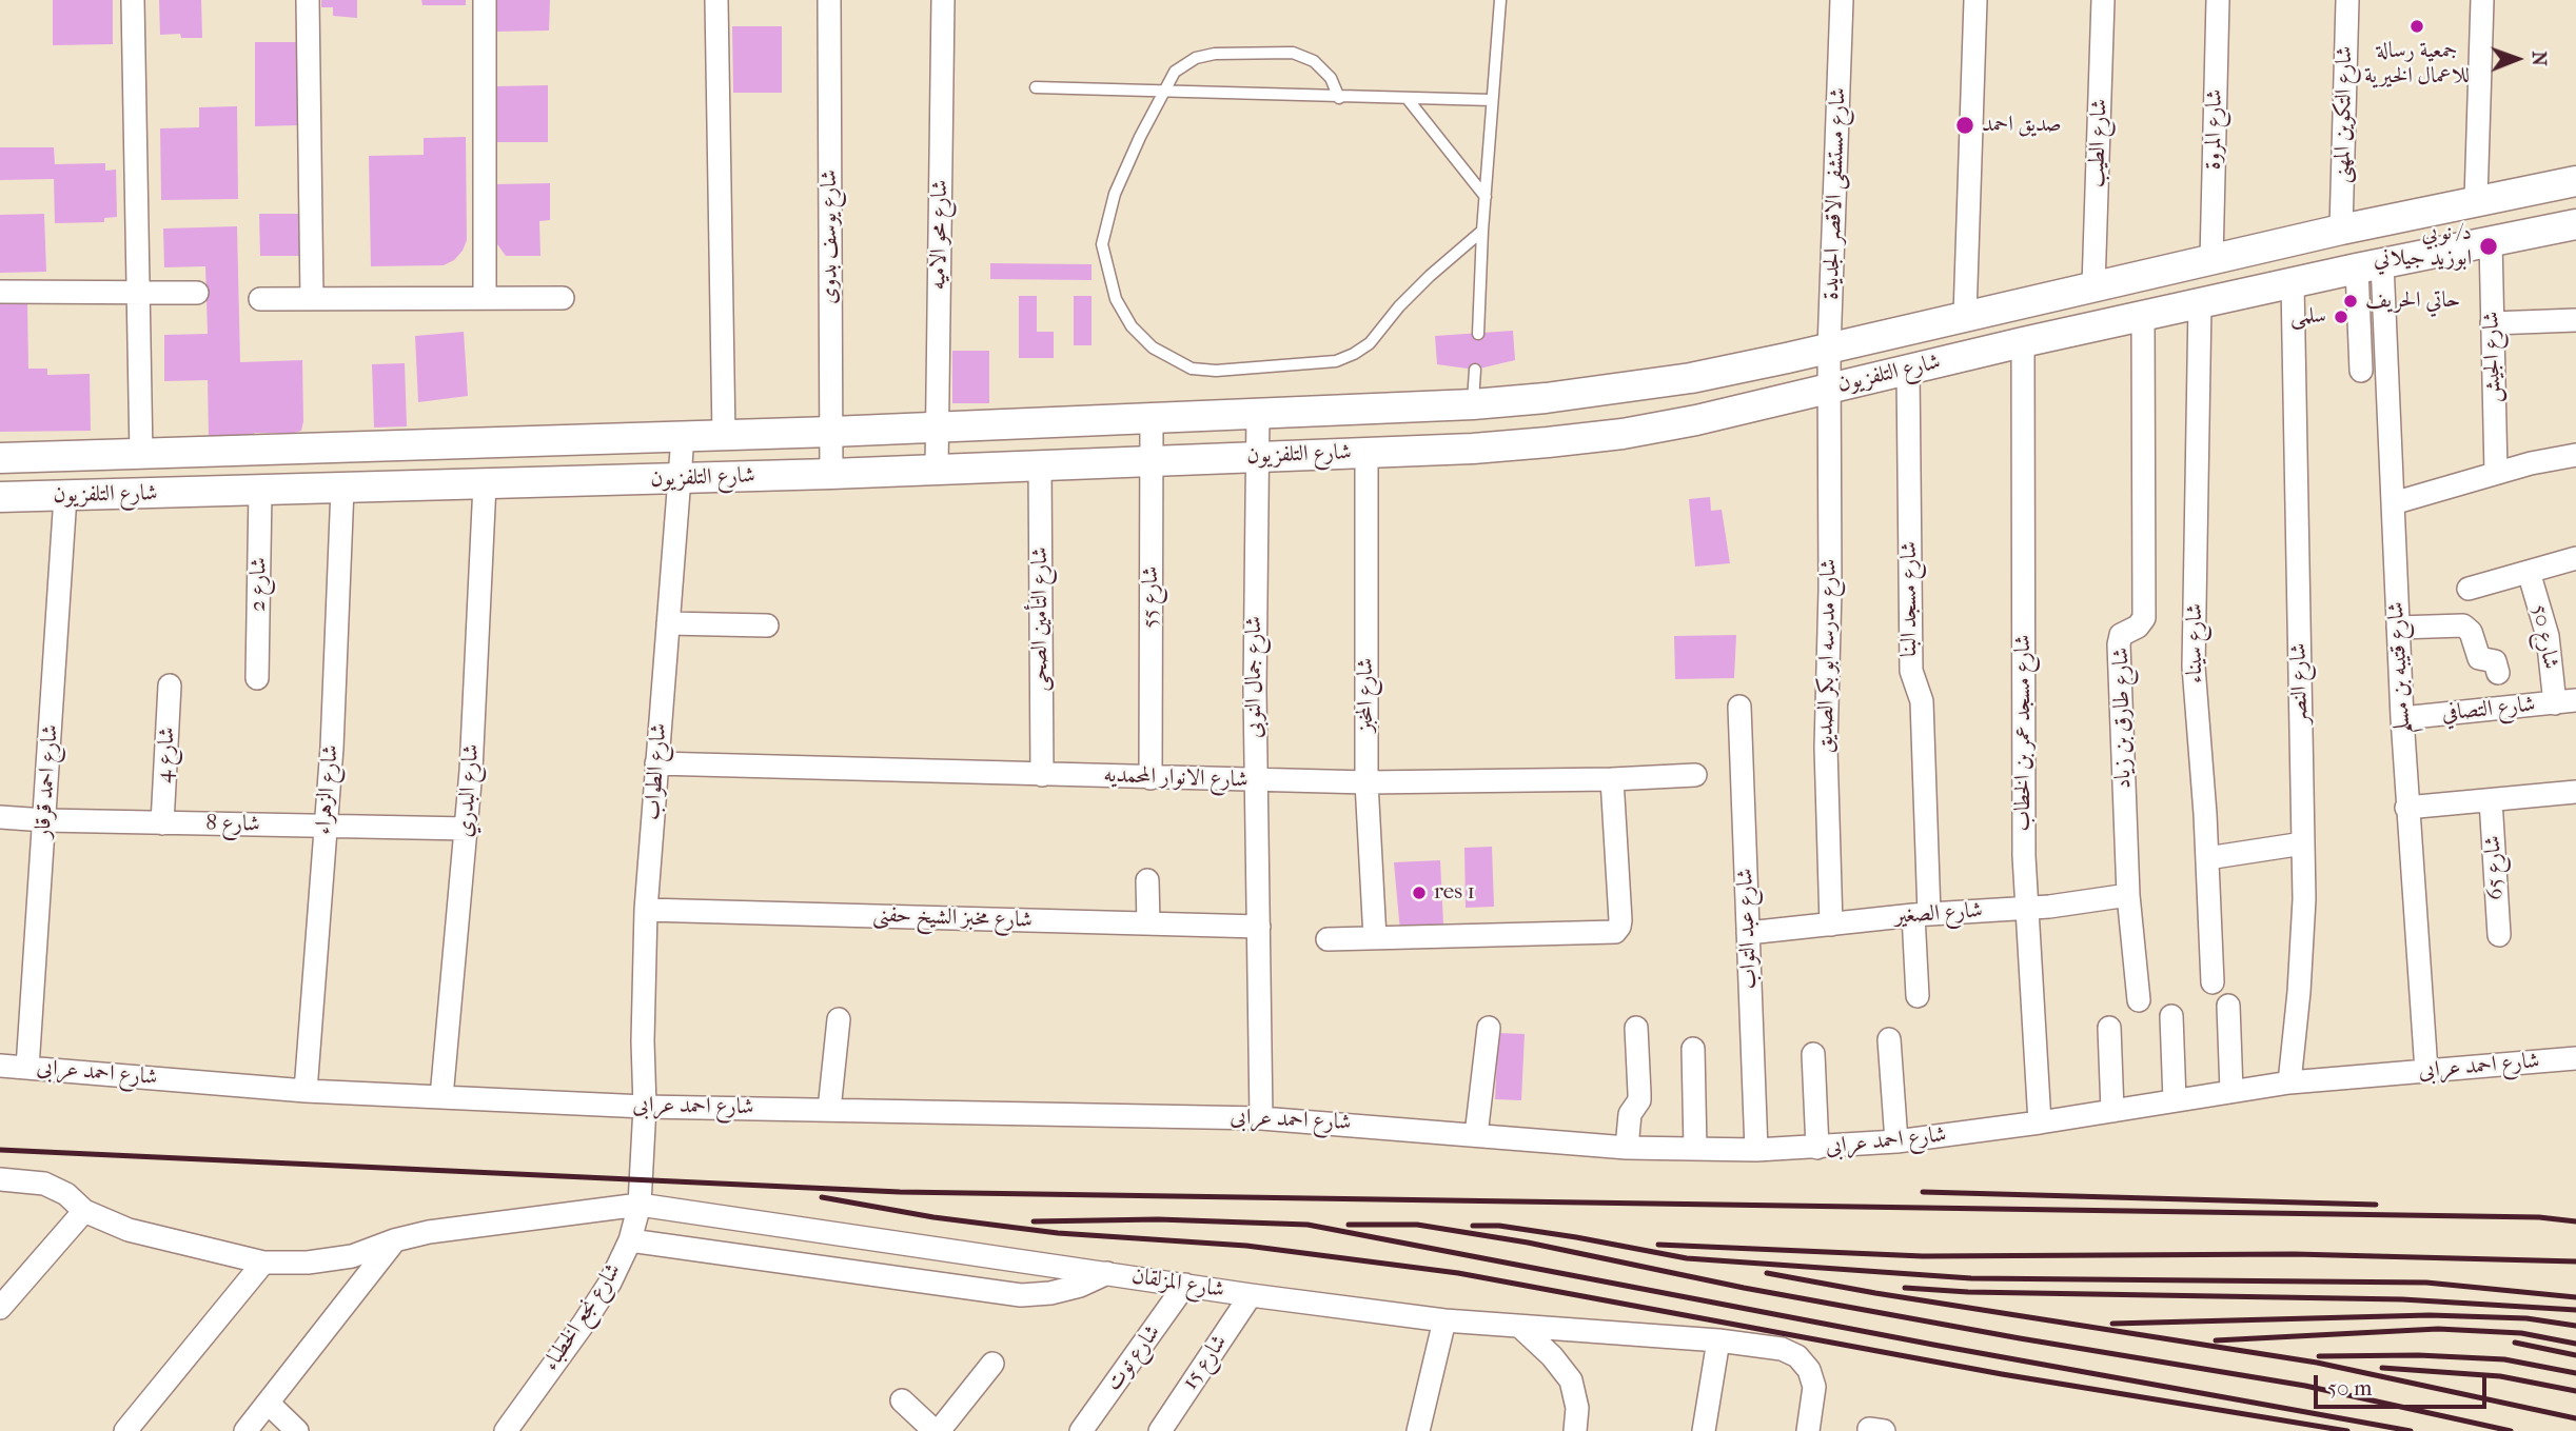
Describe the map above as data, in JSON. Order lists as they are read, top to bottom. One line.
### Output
{"streets":{"main road":["شارع التلفزيون"],"street":["شارع التكوين المهنى","شارع المروة","شارع الطيب","شارع مستشفى الاقصر الجديدة","شارع محو الاميه","شارع يوسف بدوى","شارع الجيش","شارع 2","شارع 55","شارع مسجد البنا","شارع التأمين الصحى","شارع 50","شارع سيناء","شارع مدرسه ابو بكر الصديق","شارع قتيبه بن مسلم","شارع جمال النوبى","شارع النصر","شارع المخبز","شارع التصافي","شارع طارق بن زياد","شارع مسجد عمر بن الخطاب","شارع 4","شارع الطواب","شارع الانوار المحمديه","شارع احمد قرقار","شارع الزهراء","شارع البدري","شارع 8","شارع 65","شارع الصغير","شارع مخبز الشيخ حفنى","شارع عبد التواب","شارع احمد عرابى","شارع المزلقان","شارع نجع الخطباء","شارع توت","شارع 15"]},"crossings":[["شارع التكوين المهنى","شارع التلفزيون"],["شارع المروة","شارع التلفزيون"],["شارع الطيب","شارع التلفزيون"],["شارع مستشفى الاقصر الجديدة","شارع التلفزيون"],["شارع مستشفى الاقصر الجديدة","شارع مدرسه ابو بكر الصديق"],["شارع محو الاميه","شارع التلفزيون"],["شارع يوسف بدوى","شارع التلفزيون"],["شارع الجيش","شارع التلفزيون"],["شارع التلفزيون","شارع 2"],["شارع التلفزيون","شارع 55"],["شارع التلفزيون","شارع مسجد البنا"],["شارع التلفزيون","شارع التأمين الصحى"],["شارع التلفزيون","شارع سيناء"],["شارع التلفزيون","شارع مدرسه ابو بكر الصديق"],["شارع التلفزيون","شارع قتيبه بن مسلم"],["شارع التلفزيون","شارع جمال النوبى"],["شارع التلفزيون","شارع النصر"],["شارع التلفزيون","شارع المخبز"],["شارع التلفزيون","شارع طارق بن زياد"],["شارع التلفزيون","شارع مسجد عمر بن الخطاب"],["شارع التلفزيون","شارع الطواب"],["شارع التلفزيون","شارع احمد قرقار"],["شارع التلفزيون","شارع الزهراء"],["شارع التلفزيون","شارع البدري"],["شارع 55","شارع الانوار المحمديه"],["شارع مسجد البنا","شارع الصغير"],["شارع التأمين الصحى","شارع الانوار المحمديه"],["شارع 50","شارع التصافي"],["شارع مدرسه ابو بكر الصديق","شارع الصغير"],["شارع قتيبه بن مسلم","شارع التصافي"],["شارع قتيبه بن مسلم","شارع احمد عرابى"],["شارع جمال النوبى","شارع الانوار المحمديه"],["شارع جمال النوبى","شارع مخبز الشيخ حفنى"],["شارع جمال النوبى","شارع احمد عرابى"],["شارع النصر","شارع احمد عرابى"],["شارع المخبز","شارع الانوار المحمديه"],["شارع طارق بن زياد","شارع الصغير"],["شارع مسجد عمر بن الخطاب","شارع الصغير"],["شارع مسجد عمر بن الخطاب","شارع احمد عرابى"],["شارع 4","شارع 8"],["شارع الطواب","شارع الانوار المحمديه"],["شارع الطواب","شارع مخبز الشيخ حفنى"],["شارع الطواب","شارع احمد عرابى"],["شارع الطواب","شارع نجع الخطباء"],["شارع احمد قرقار","شارع 8"],["شارع احمد قرقار","شارع احمد عرابى"],["شارع الزهراء","شارع 8"],["شارع الزهراء","شارع احمد عرابى"],["شارع البدري","شارع 8"],["شارع البدري","شارع احمد عرابى"],["شارع الصغير","شارع عبد التواب"],["شارع عبد التواب","شارع احمد عرابى"],["شارع احمد عرابى","شارع نجع الخطباء"],["شارع المزلقان","شارع نجع الخطباء"],["شارع المزلقان","شارع توت"],["شارع المزلقان","شارع 15"]],"places":["جمعية رسالة للاعمال الخيرية","صديق احمد","د/ نوبي ابوزيد جيلاني","حاتي الحريف","سلمى","res 1"],"scale_bar":"50 m","north":"right"}
